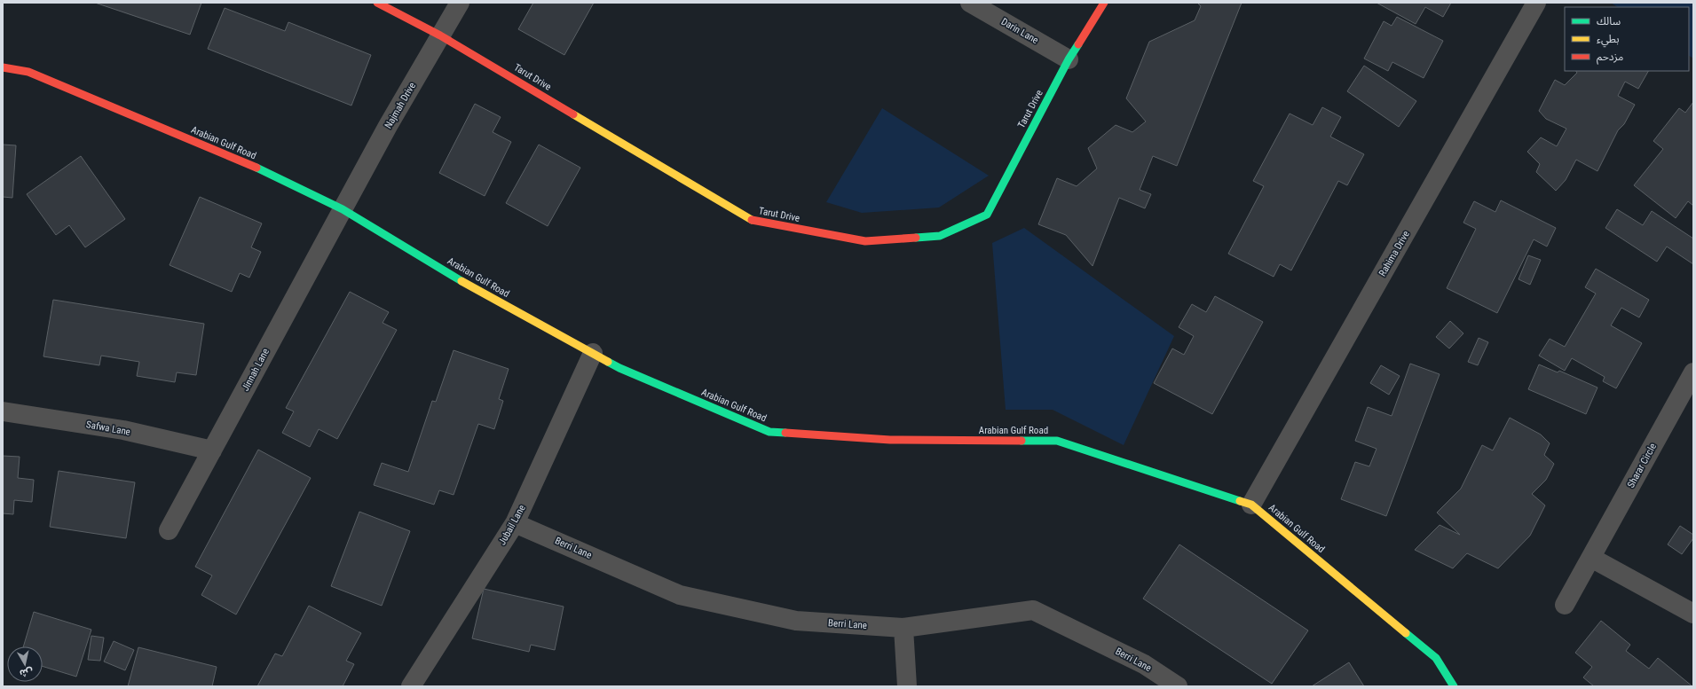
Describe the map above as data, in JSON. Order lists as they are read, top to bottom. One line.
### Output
{"streets":{"main road":["Tarut Drive","Arabian Gulf Road"],"street":["Darin Lane","Najmah Drive","Rahima Drive","Jinnah Lane","Safwa Lane","Sharar Circle","Jubail Lane","Berri Lane"]},"crossings":[["Darin Lane","Tarut Drive"],["Tarut Drive","Najmah Drive"],["Najmah Drive","Arabian Gulf Road"],["Najmah Drive","Jinnah Lane"],["Arabian Gulf Road","Rahima Drive"],["Arabian Gulf Road","Jinnah Lane"],["Arabian Gulf Road","Jubail Lane"],["Jinnah Lane","Safwa Lane"],["Jubail Lane","Berri Lane"]],"legend":["سالك","بطيء","مزدحم"],"north":"bottom"}
